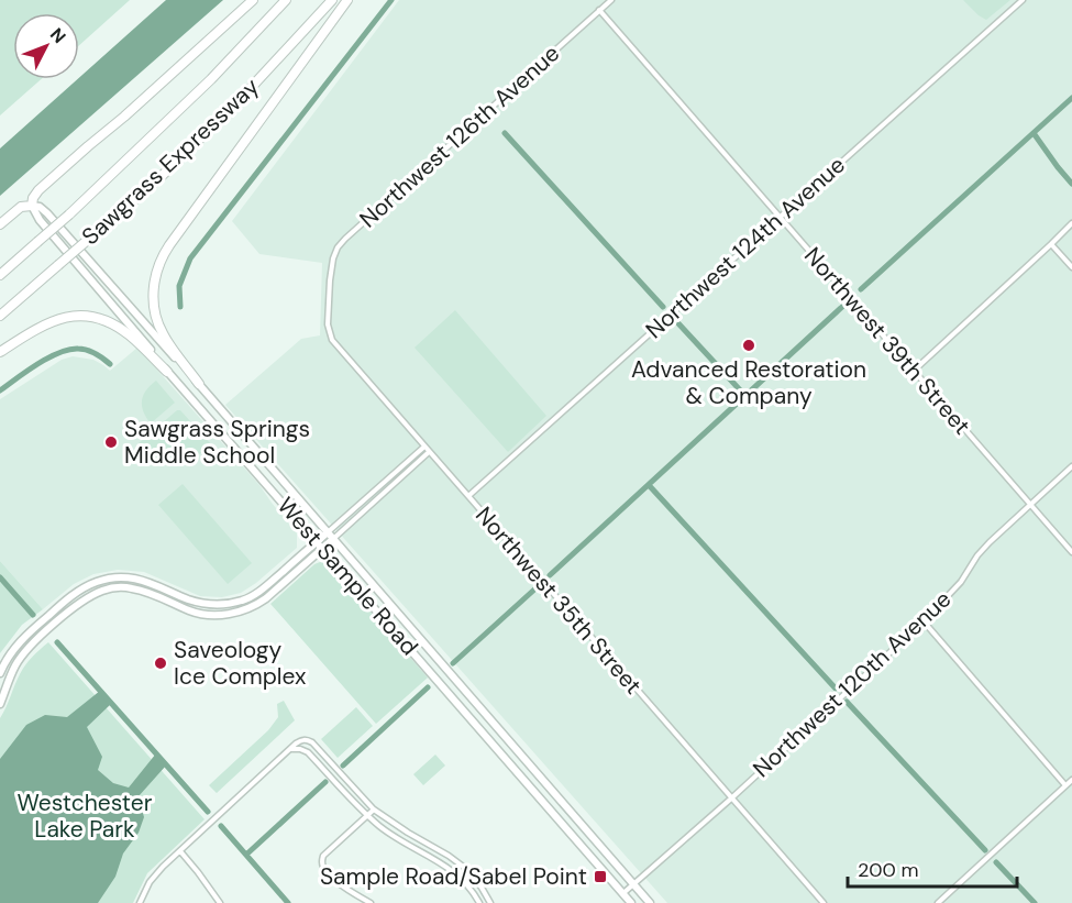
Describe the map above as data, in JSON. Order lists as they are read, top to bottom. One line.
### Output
{"streets":{"highway":["Sawgrass Expressway"],"main road":["West Sample Road"],"street":["Northwest 126th Avenue","Northwest 124th Avenue","Northwest 39th Street","Northwest 35th Street","Northwest 120th Avenue"]},"crossings":[["Northwest 126th Avenue","Northwest 39th Street"],["Northwest 126th Avenue","Northwest 35th Street"],["Northwest 124th Avenue","Northwest 39th Street"],["Northwest 124th Avenue","Northwest 35th Street"],["Northwest 39th Street","Northwest 120th Avenue"],["West Sample Road","Northwest 120th Avenue"],["Northwest 35th Street","Northwest 120th Avenue"]],"parks":["Westchester Lake Park"],"places":{"other":["Advanced Restoration & Company","Sawgrass Springs Middle School","Saveology Ice Complex"],"transit":["Sample Road/Sabel Point"]},"scale_bar":"200 m","north":"top right"}
